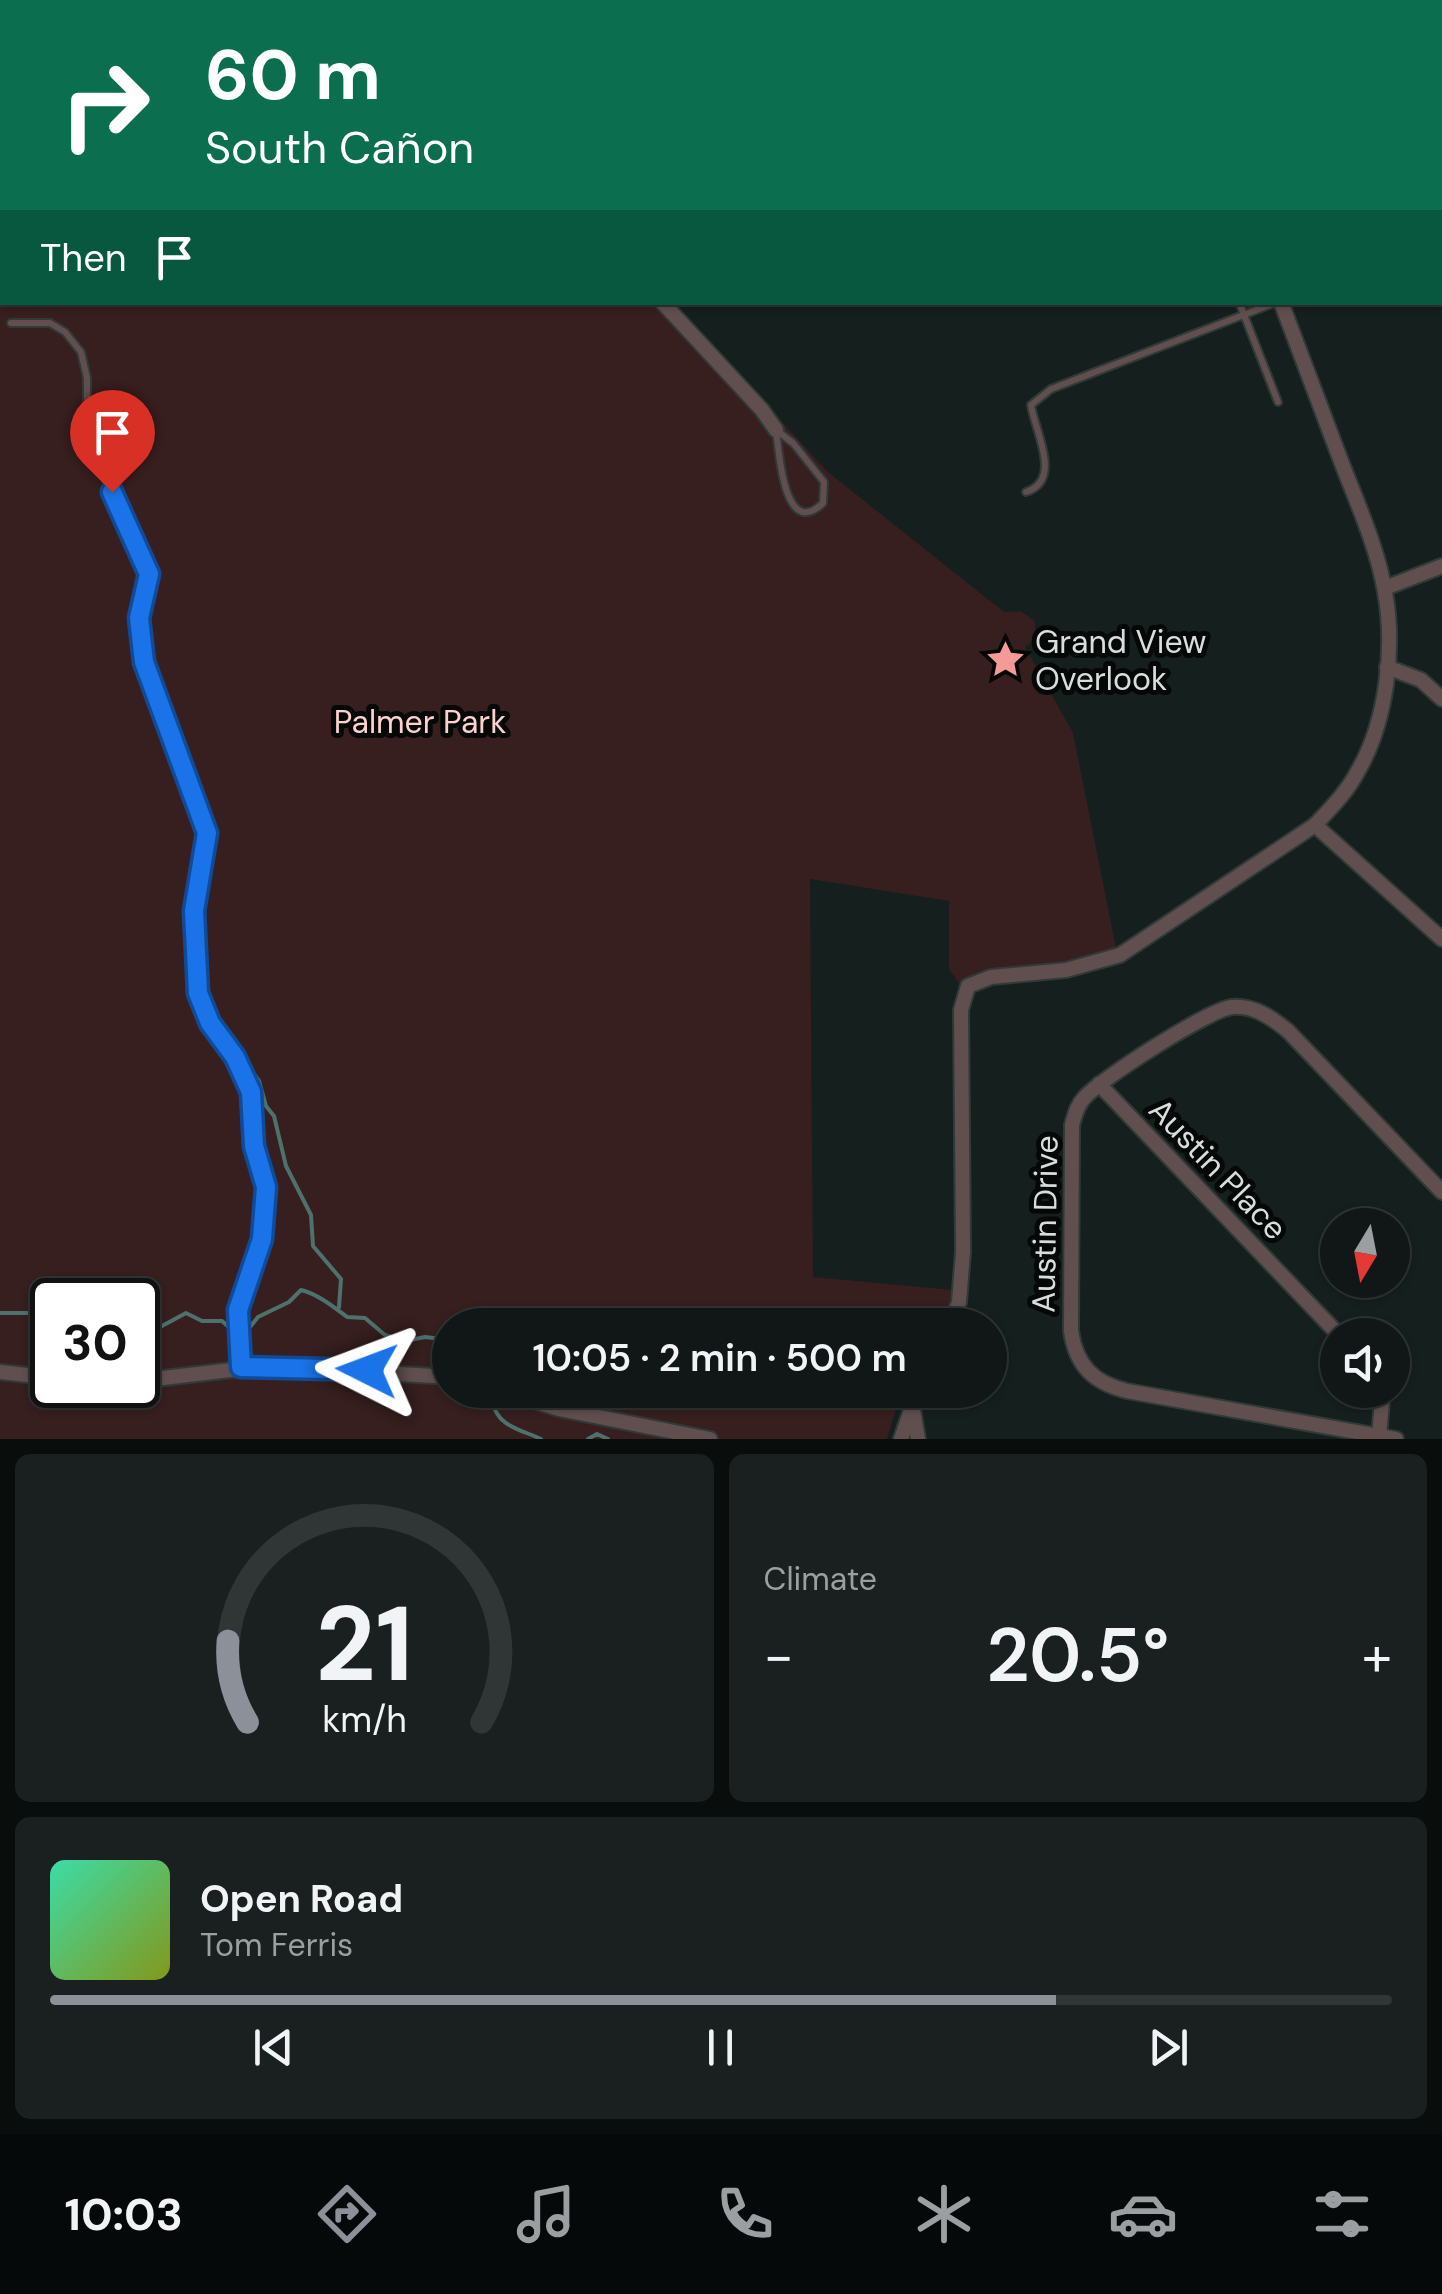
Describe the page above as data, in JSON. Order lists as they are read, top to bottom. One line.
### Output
{"streets":{"street":["Austin Place","Austin Drive"]},"crossings":[["Austin Place","Austin Drive"]],"parks":["Palmer Park"],"places":{"place":["Grand View Overlook"]},"north":"bottom","page":{"turn":["60 m","South Cañon"],"then":"Then","limit":"30","trip":"10:05 · 2 min · 500 m","tile":"Climate","heat":["−","20.5°","+"],"song":["Open Road","Tom Ferris"],"tabs":"10:03","gauge":["21","km/h"]}}
